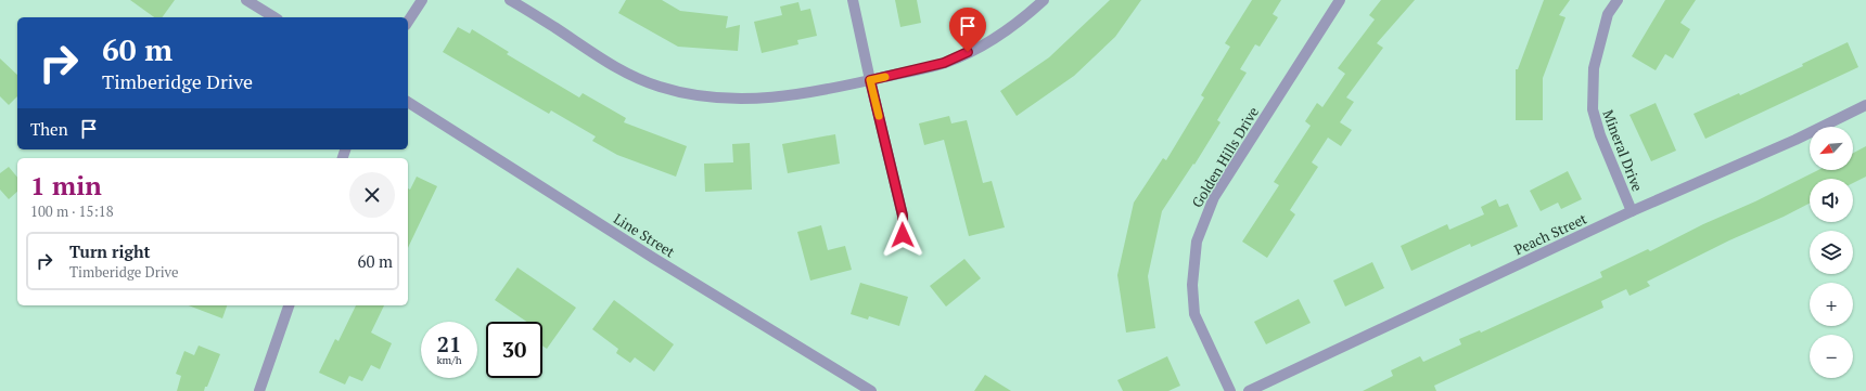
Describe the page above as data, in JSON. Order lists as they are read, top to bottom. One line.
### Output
{"streets":{"street":["Mineral Drive","Golden Hills Drive","Peach Street","Line Street"]},"crossings":[["Mineral Drive","Peach Street"]],"north":"bottom left","page":{"turn":["60 m","Timberidge Drive"],"then":"Then","map_buttons":["+","−"],"heading":["1 min","100 m · 15:18"],"list":[{"name":"Turn right","note":"Timberidge Drive","value":"60 m"}],"speed":"21 km/h","limit":"30"}}
